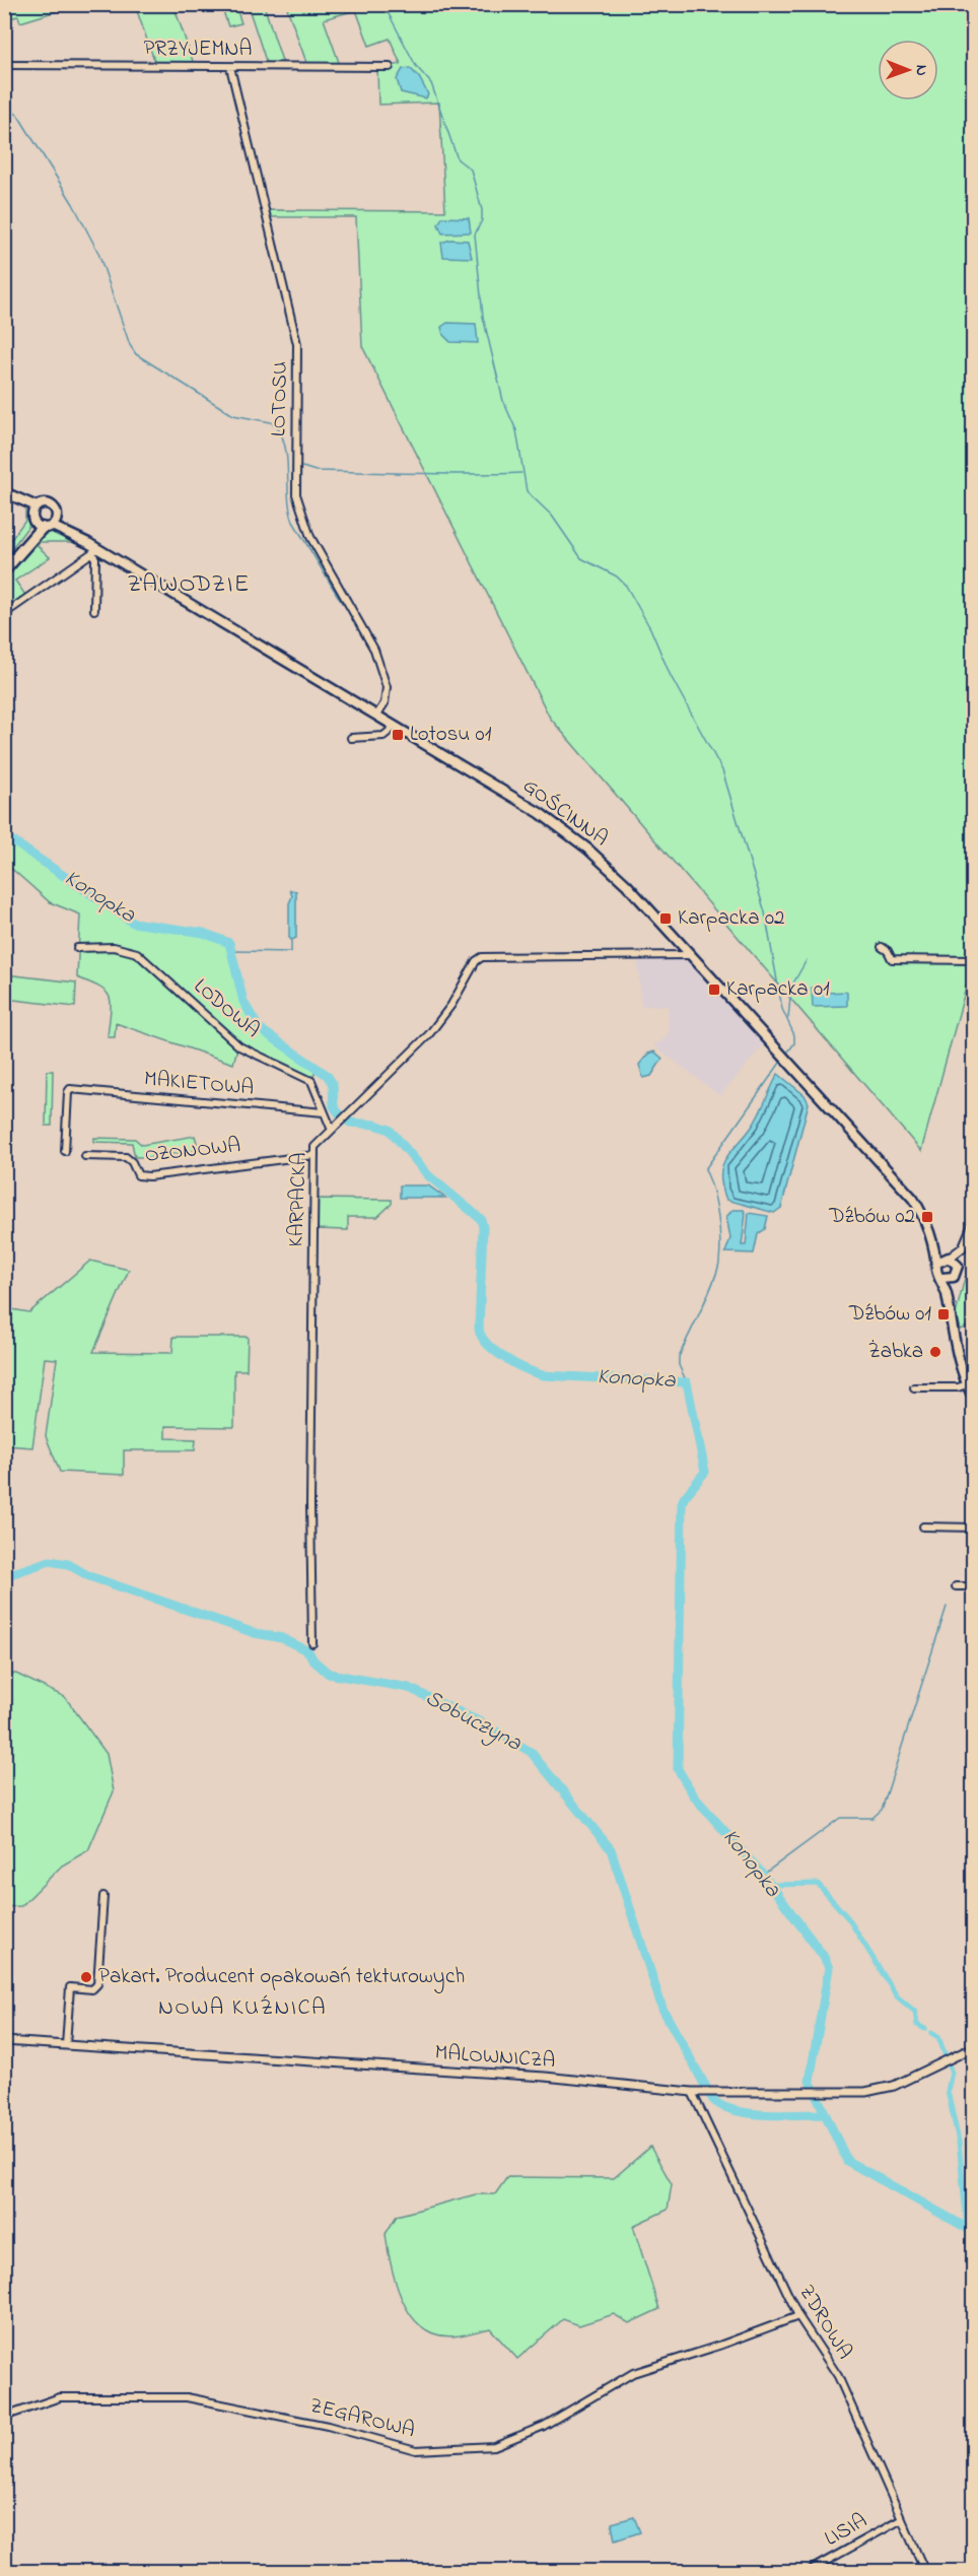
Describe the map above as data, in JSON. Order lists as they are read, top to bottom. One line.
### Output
{"streets":{"main road":["GOŚCINNA"],"street":["PRZYJEMNA","LOTOSU","LODOWA","MAKIETOWA","OZONOWA","KARPACKA","MALOWNICZA","ZDROWA","ZEGAROWA","LISIA"]},"crossings":[["PRZYJEMNA","LOTOSU"],["LOTOSU","GOŚCINNA"],["GOŚCINNA","KARPACKA"],["LODOWA","MAKIETOWA"],["LODOWA","KARPACKA"],["OZONOWA","KARPACKA"],["MALOWNICZA","ZDROWA"],["ZDROWA","ZEGAROWA"],["ZDROWA","LISIA"]],"districts":["ZAWODZIE","NOWA KUŹNICA"],"water":["Konopka","Sobuczyna"],"places":{"transit":["Lotosu 01","Karpacka 02","Karpacka 01","Dźbów 02","Dźbów 01"],"other":["Żabka","Pakart. Producent opakowań tekturowych"]},"north":"right"}
